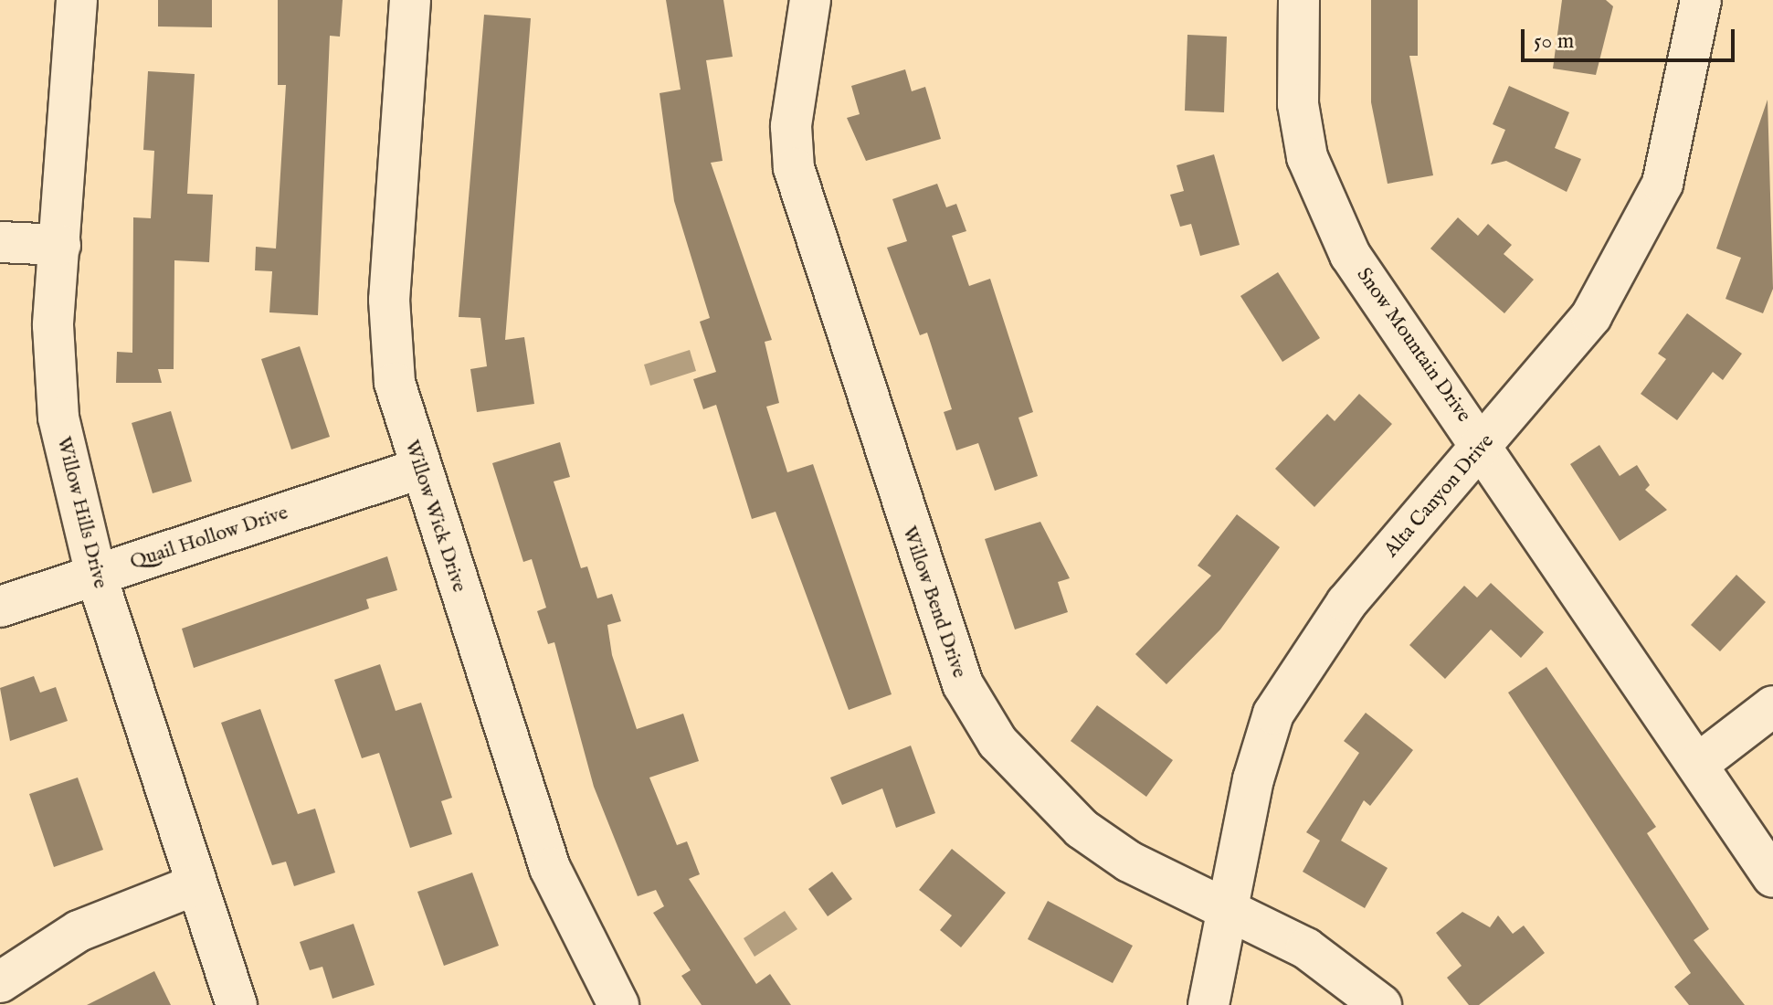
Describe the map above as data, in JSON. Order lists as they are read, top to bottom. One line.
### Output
{"streets":{"street":["Snow Mountain Drive","Alta Canyon Drive","Willow Hills Drive","Willow Wick Drive","Quail Hollow Drive","Willow Bend Drive"]},"crossings":[["Snow Mountain Drive","Alta Canyon Drive"],["Alta Canyon Drive","Willow Bend Drive"],["Willow Hills Drive","Quail Hollow Drive"],["Willow Wick Drive","Quail Hollow Drive"]],"scale_bar":"50 m"}
